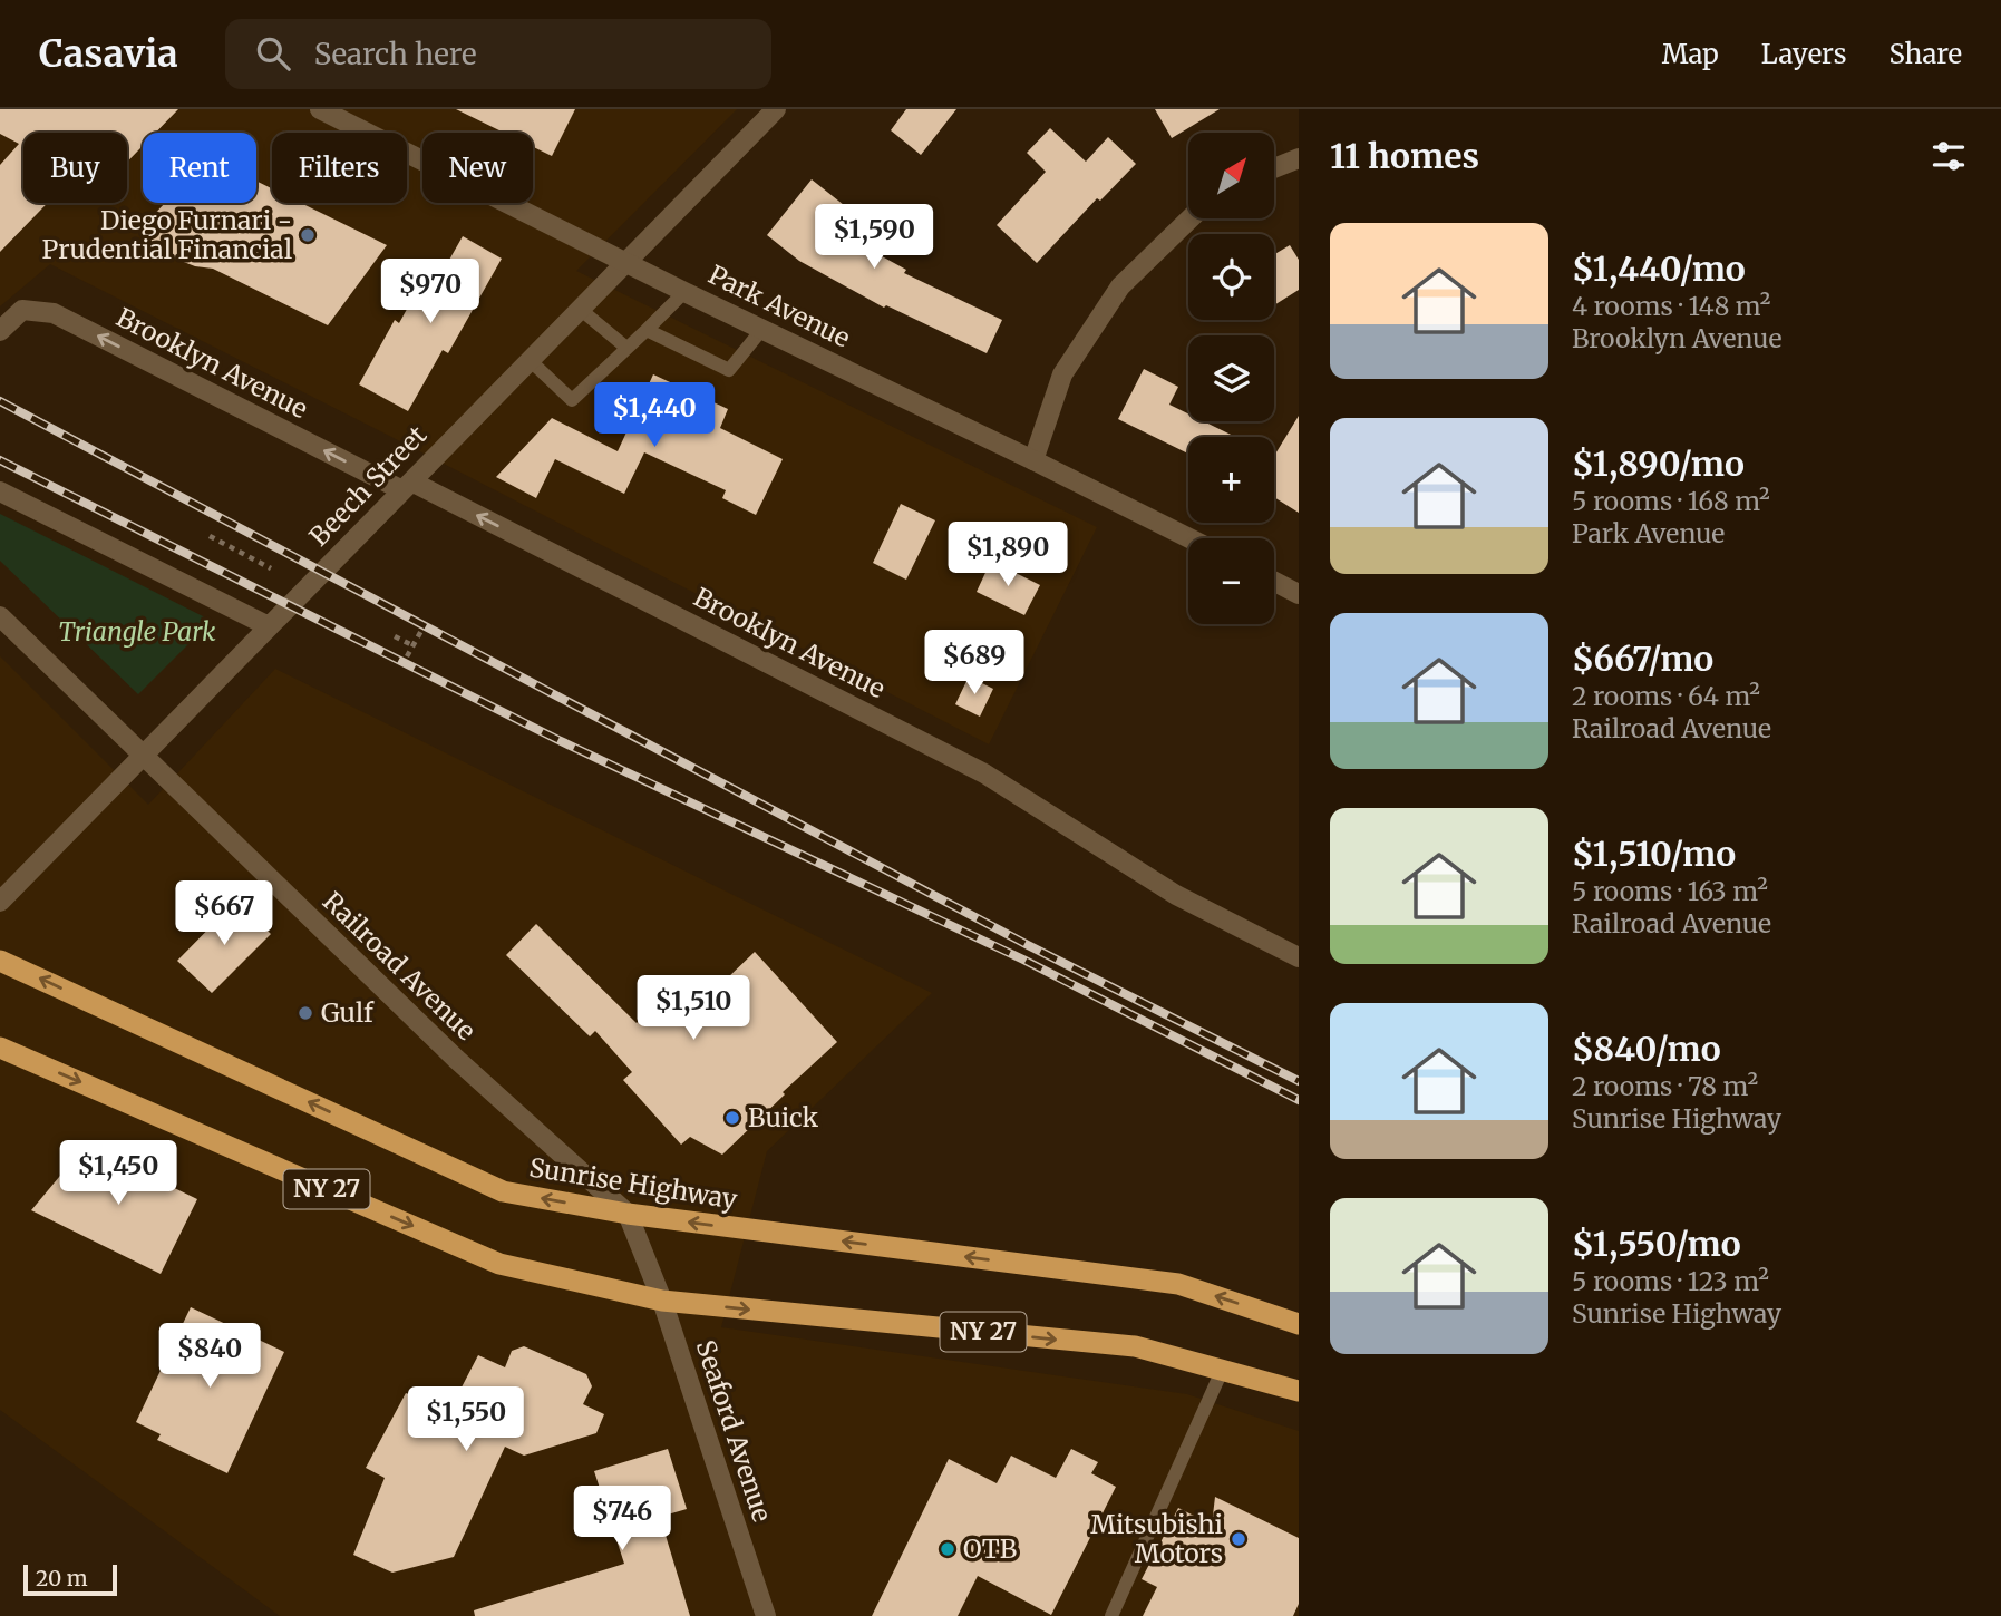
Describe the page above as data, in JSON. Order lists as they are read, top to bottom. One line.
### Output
{"streets":{"highway":["Sunrise Highway","NY 27"],"street":["Park Avenue","Brooklyn Avenue","Beech Street","Railroad Avenue","Seaford Avenue"]},"crossings":[["Park Avenue","Beech Street"],["Brooklyn Avenue","Beech Street"],["Beech Street","Railroad Avenue"],["Railroad Avenue","Sunrise Highway"],["Railroad Avenue","Seaford Avenue"],["NY 27","Seaford Avenue"]],"one_way":["Brooklyn Avenue"],"parks":["Triangle Park"],"places":["Diego Furnari - Prudential Financial","Gulf","Buick","Mitsubishi Motors","OTB"],"scale_bar":"20 m","north":"top right","page":{"header":"Casavia","search":"Search here","nav":["Map","Layers","Share"],"heading":"11 homes","map_buttons":["+","−"],"chip":["Buy","Rent","Filters","New"],"list":[{"name":"$1,440/mo","note":"4 rooms · 148 m² · Brooklyn Avenue"},{"name":"$1,890/mo","note":"5 rooms · 168 m² · Park Avenue"},{"name":"$667/mo","note":"2 rooms · 64 m² · Railroad Avenue"},{"name":"$1,510/mo","note":"5 rooms · 163 m² · Railroad Avenue"},{"name":"$840/mo","note":"2 rooms · 78 m² · Sunrise Highway"},{"name":"$1,550/mo","note":"5 rooms · 123 m² · Sunrise Highway"}],"price":["$1,590","$970","$1,440","$1,890","$689","$667","$1,510","$1,450","$840","$1,550","$746"],"scale":"20 m"}}
